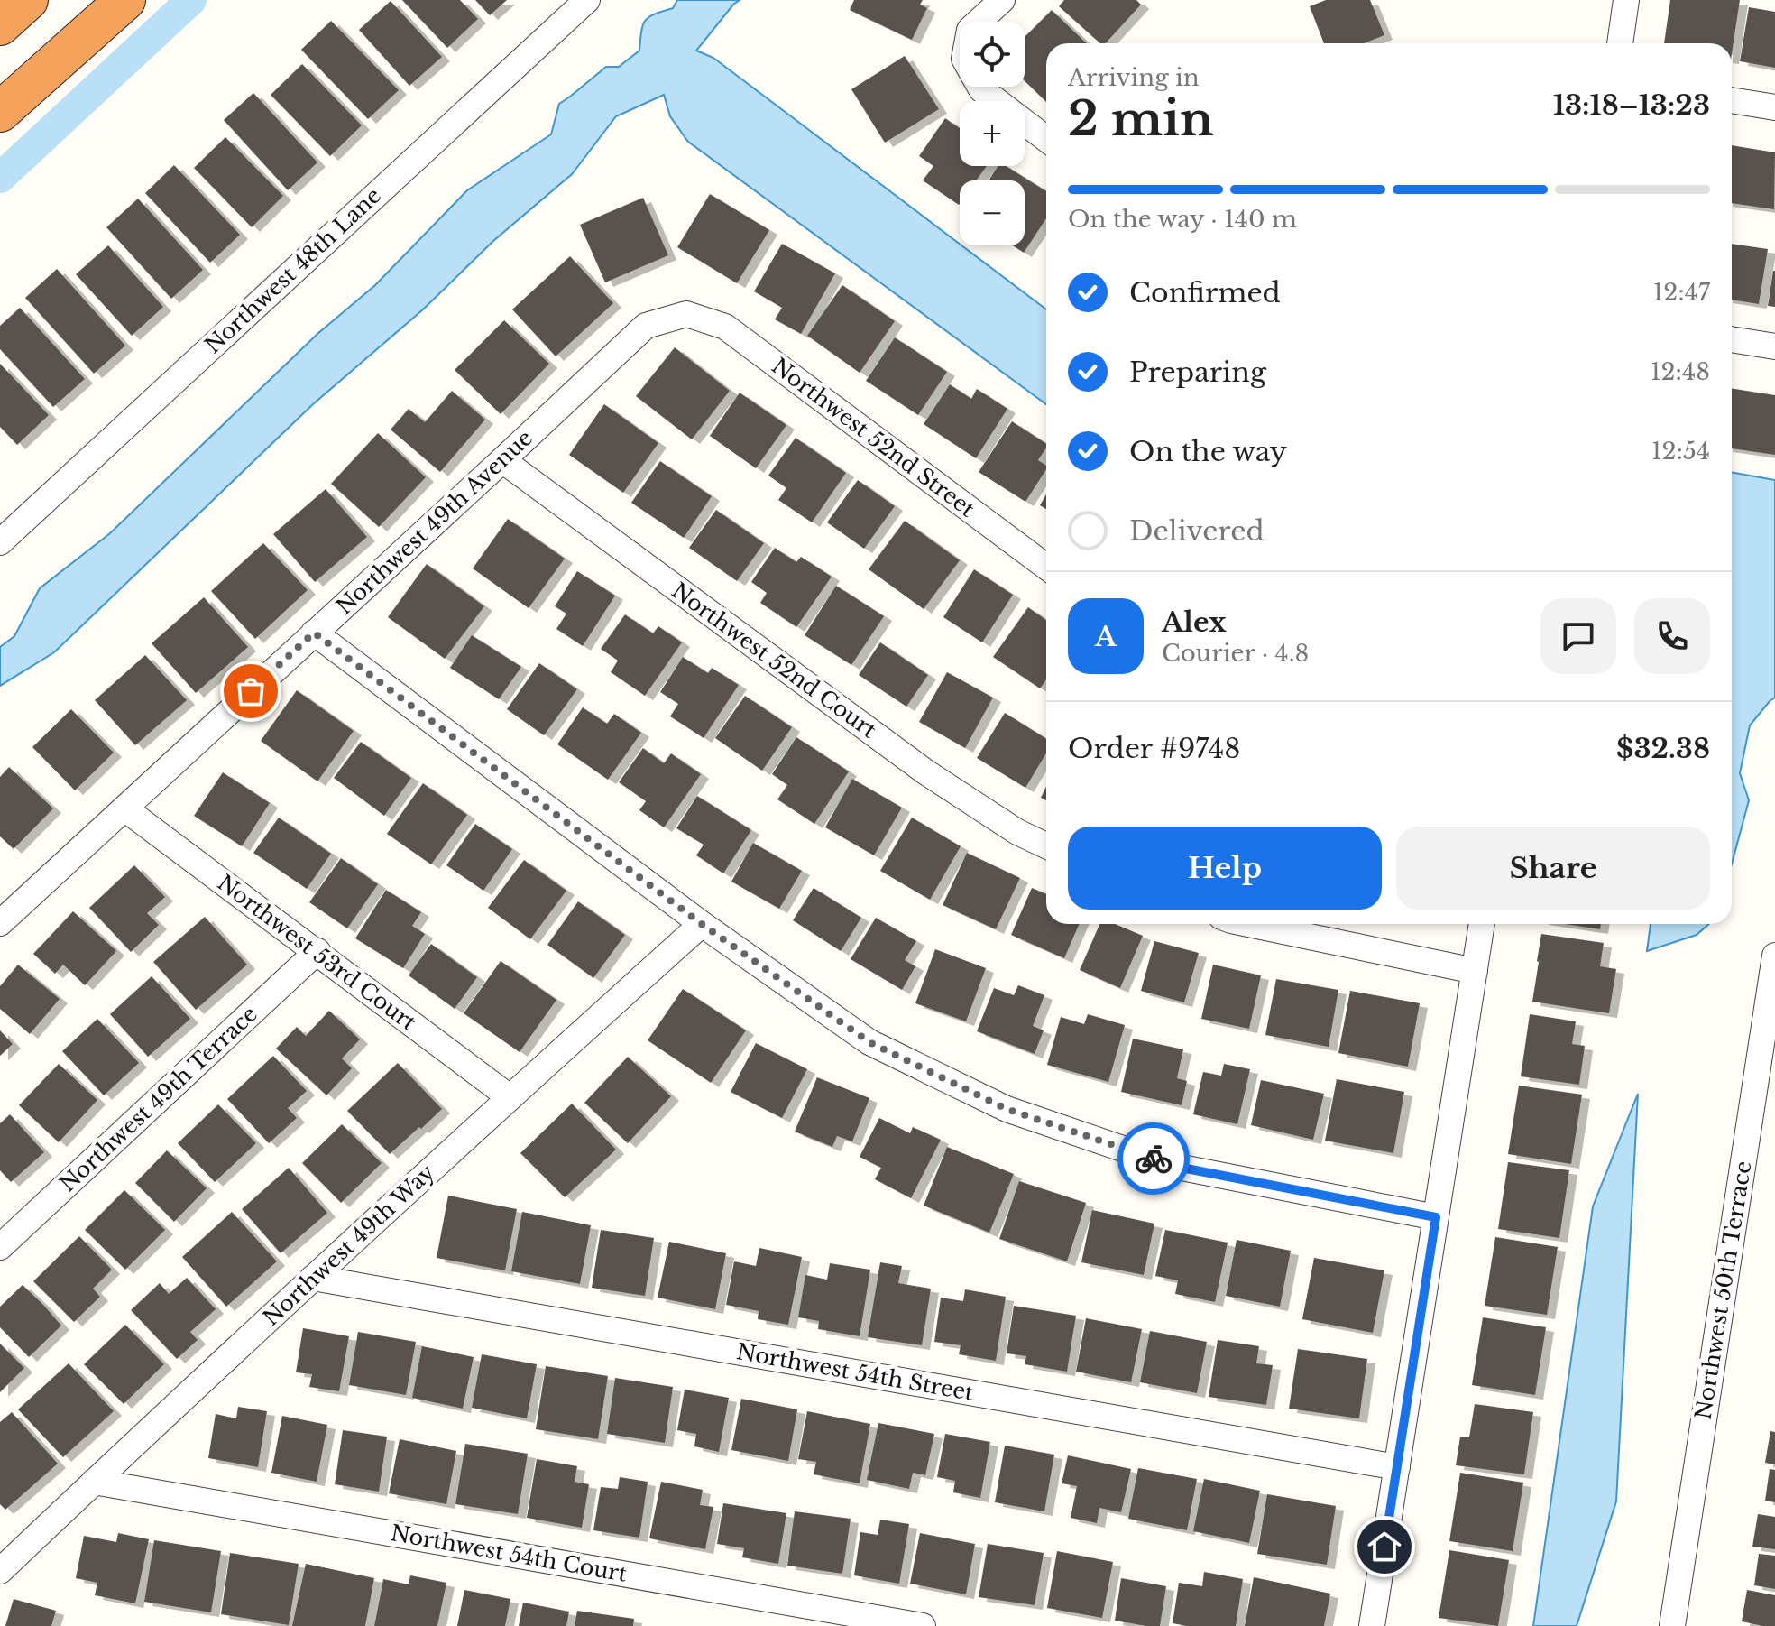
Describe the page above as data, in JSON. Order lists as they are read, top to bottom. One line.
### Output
{"streets":{"street":["Northwest 48th Lane","Northwest 52nd Street","Northwest 49th Avenue","Northwest 52nd Court","Northwest 53rd Court","Northwest 49th Terrace","Northwest 49th Way","Northwest 50th Terrace","Northwest 54th Street","Northwest 54th Court"]},"crossings":[["Northwest 52nd Street","Northwest 49th Avenue"],["Northwest 49th Avenue","Northwest 52nd Court"],["Northwest 49th Avenue","Northwest 53rd Court"],["Northwest 53rd Court","Northwest 49th Terrace"],["Northwest 53rd Court","Northwest 49th Way"],["Northwest 49th Way","Northwest 54th Street"],["Northwest 49th Way","Northwest 54th Court"]],"page":{"map_buttons":["+","−"],"heading":["2 min","Arriving in","13:18–13:23"],"panel":["Alex","Courier · 4.8","Order #9748","$32.38"],"bar":"On the way · 140 m","list":[["Confirmed","12:47"],["Preparing","12:48"],["On the way","12:54"],"Delivered"],"round":"A","buttons":["Help","Share"]}}
